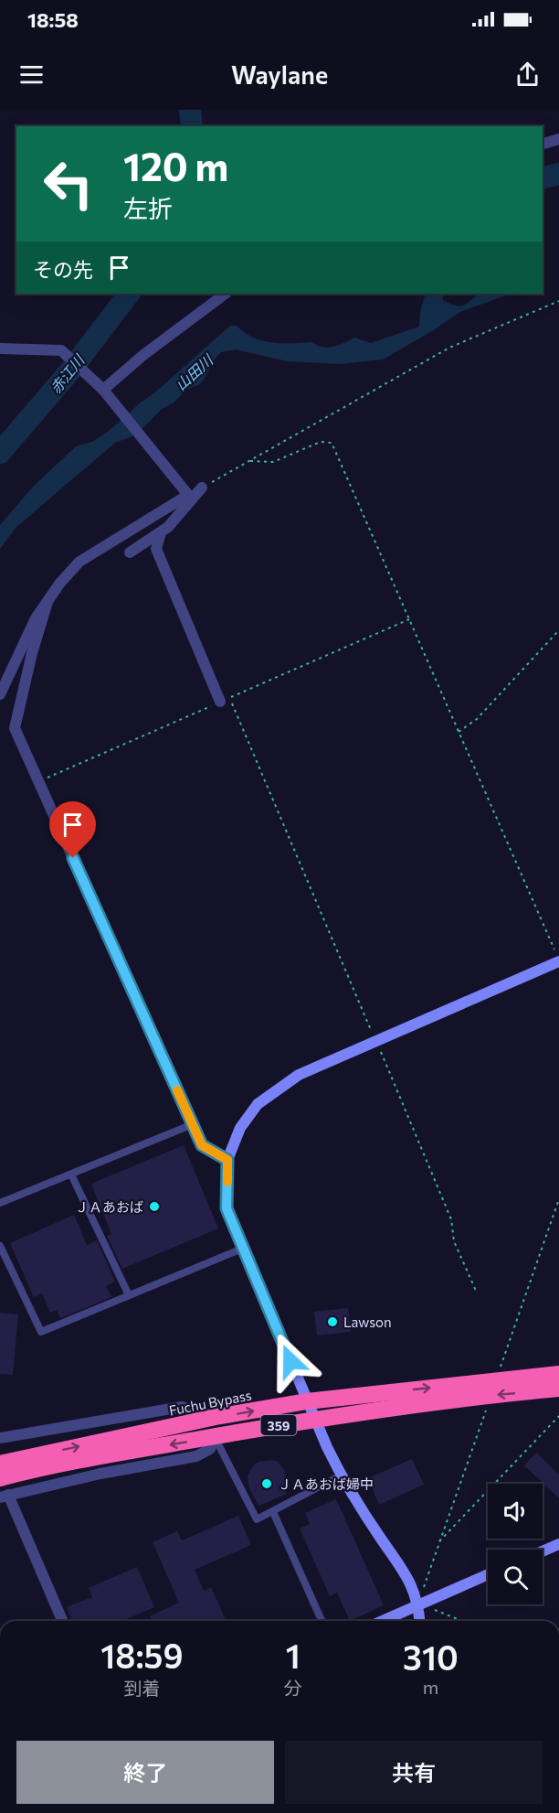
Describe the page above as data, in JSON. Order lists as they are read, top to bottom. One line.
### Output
{"streets":{"highway":["Fuchu Bypass","359"]},"water":["山田川","赤江川"],"places":["ＪＡあおば","Lawson","ＪＡあおば婦中"],"page":{"status":"18:58","header":"Waylane","turn":["120 m","左折"],"then":"その先","eta":["18:59","到着","1","分","310","m"],"buttons":["終了","共有"]}}
